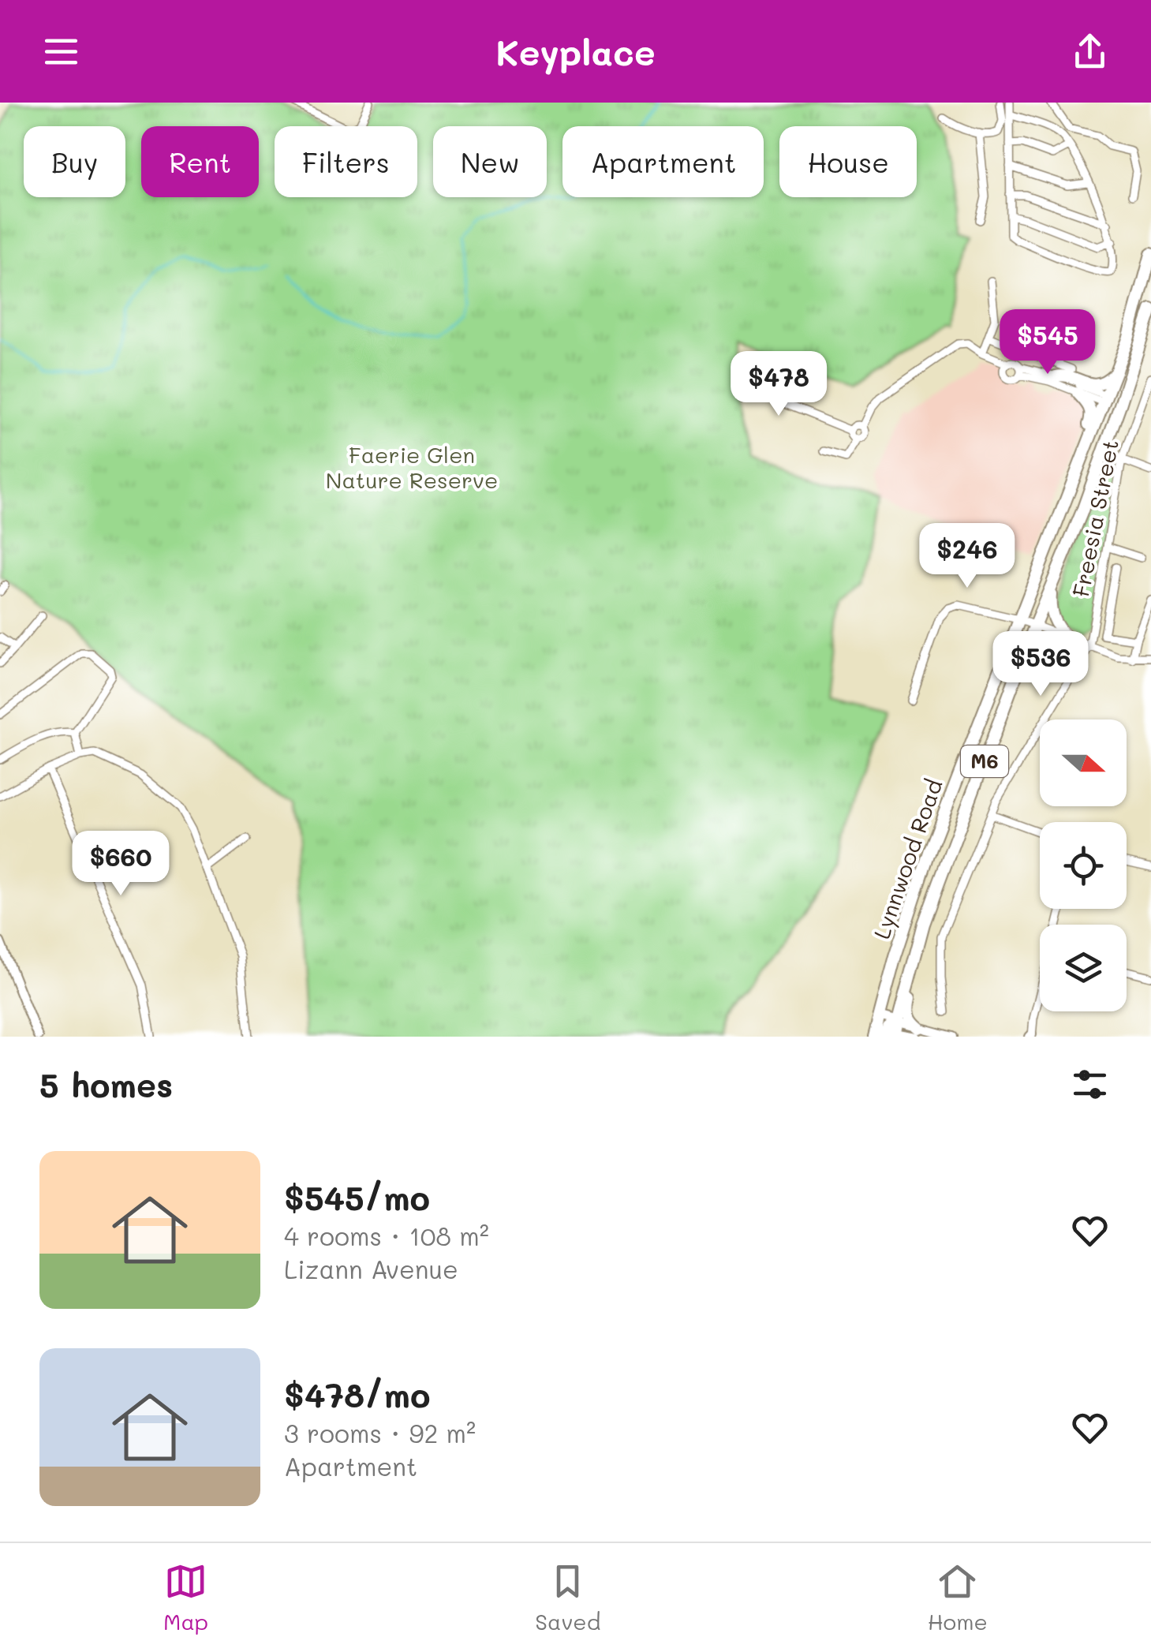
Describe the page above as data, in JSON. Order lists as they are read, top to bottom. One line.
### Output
{"streets":{"main road":["M6","Lynnwood Road"],"street":["Freesia Street"]},"parks":["Faerie Glen Nature Reserve"],"north":"right","page":{"header":"Keyplace","chip":["Buy","Rent","Filters","New","Apartment","House"],"price":["$545","$478","$246","$536","$660"],"heading":"5 homes","list":[{"name":"$545/mo","note":"4 rooms · 108 m² · Lizann Avenue"},{"name":"$478/mo","note":"3 rooms · 92 m² · Apartment"}],"tabs":["Map","Saved","Home"]}}
